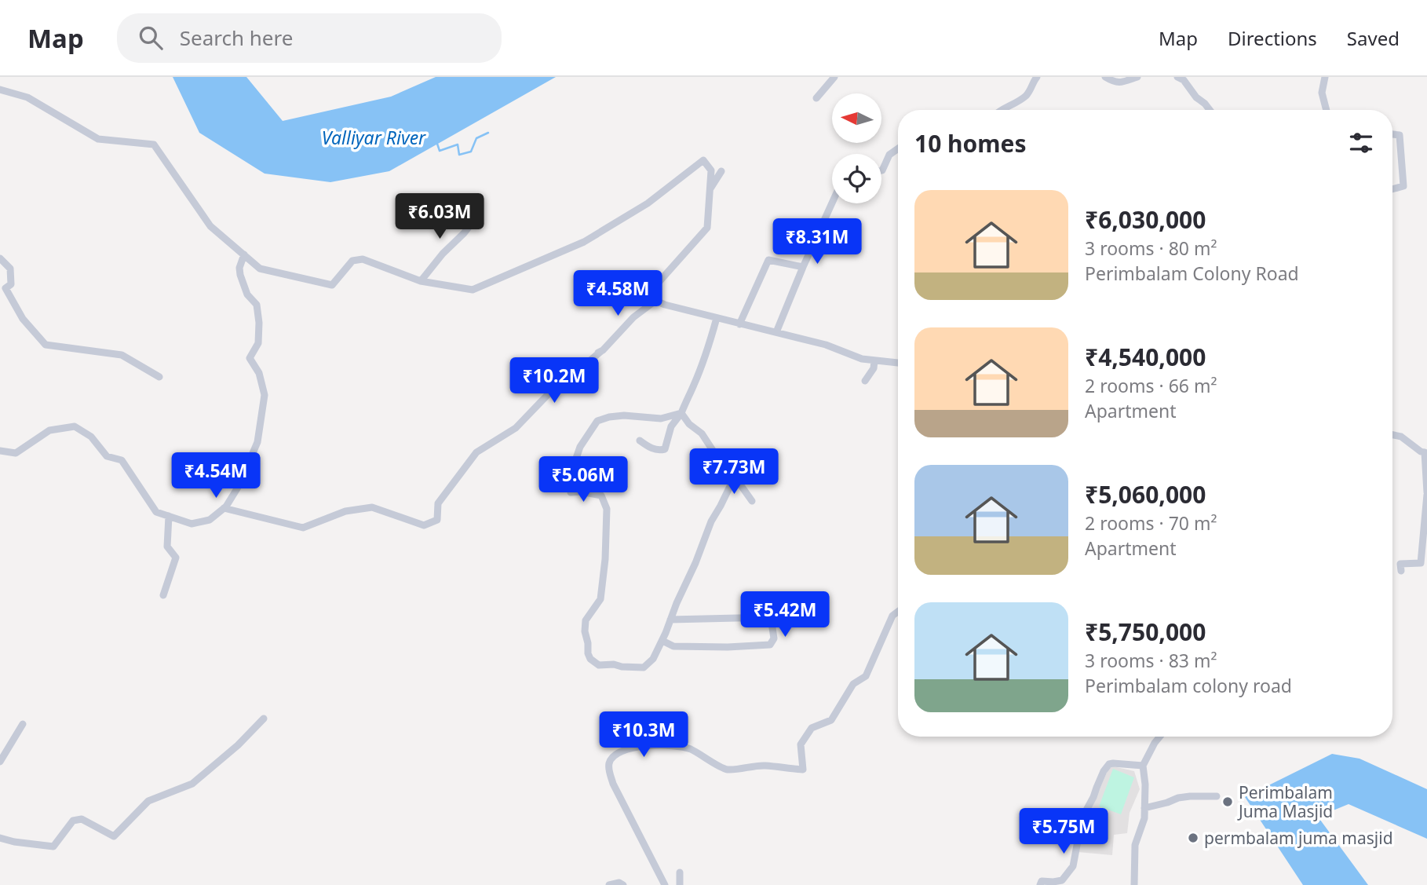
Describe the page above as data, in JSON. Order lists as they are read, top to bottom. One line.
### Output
{"water":["Valliyar River"],"places":["Perimbalam Juma Masjid","permbalam juma masjid"],"north":"left","page":{"header":"Map","search":"Search here","nav":["Map","Directions","Saved"],"heading":"10 homes","list":[{"name":"₹6,030,000","note":"3 rooms · 80 m² · Perimbalam Colony Road"},{"name":"₹4,540,000","note":"2 rooms · 66 m² · Apartment"},{"name":"₹5,060,000","note":"2 rooms · 70 m² · Apartment"},{"name":"₹5,750,000","note":"3 rooms · 83 m² · Perimbalam colony road"}],"price":["₹6.03M","₹8.31M","₹4.58M","₹10.2M","₹7.73M","₹4.54M","₹5.06M","₹5.42M","₹10.3M","₹5.75M"]}}
